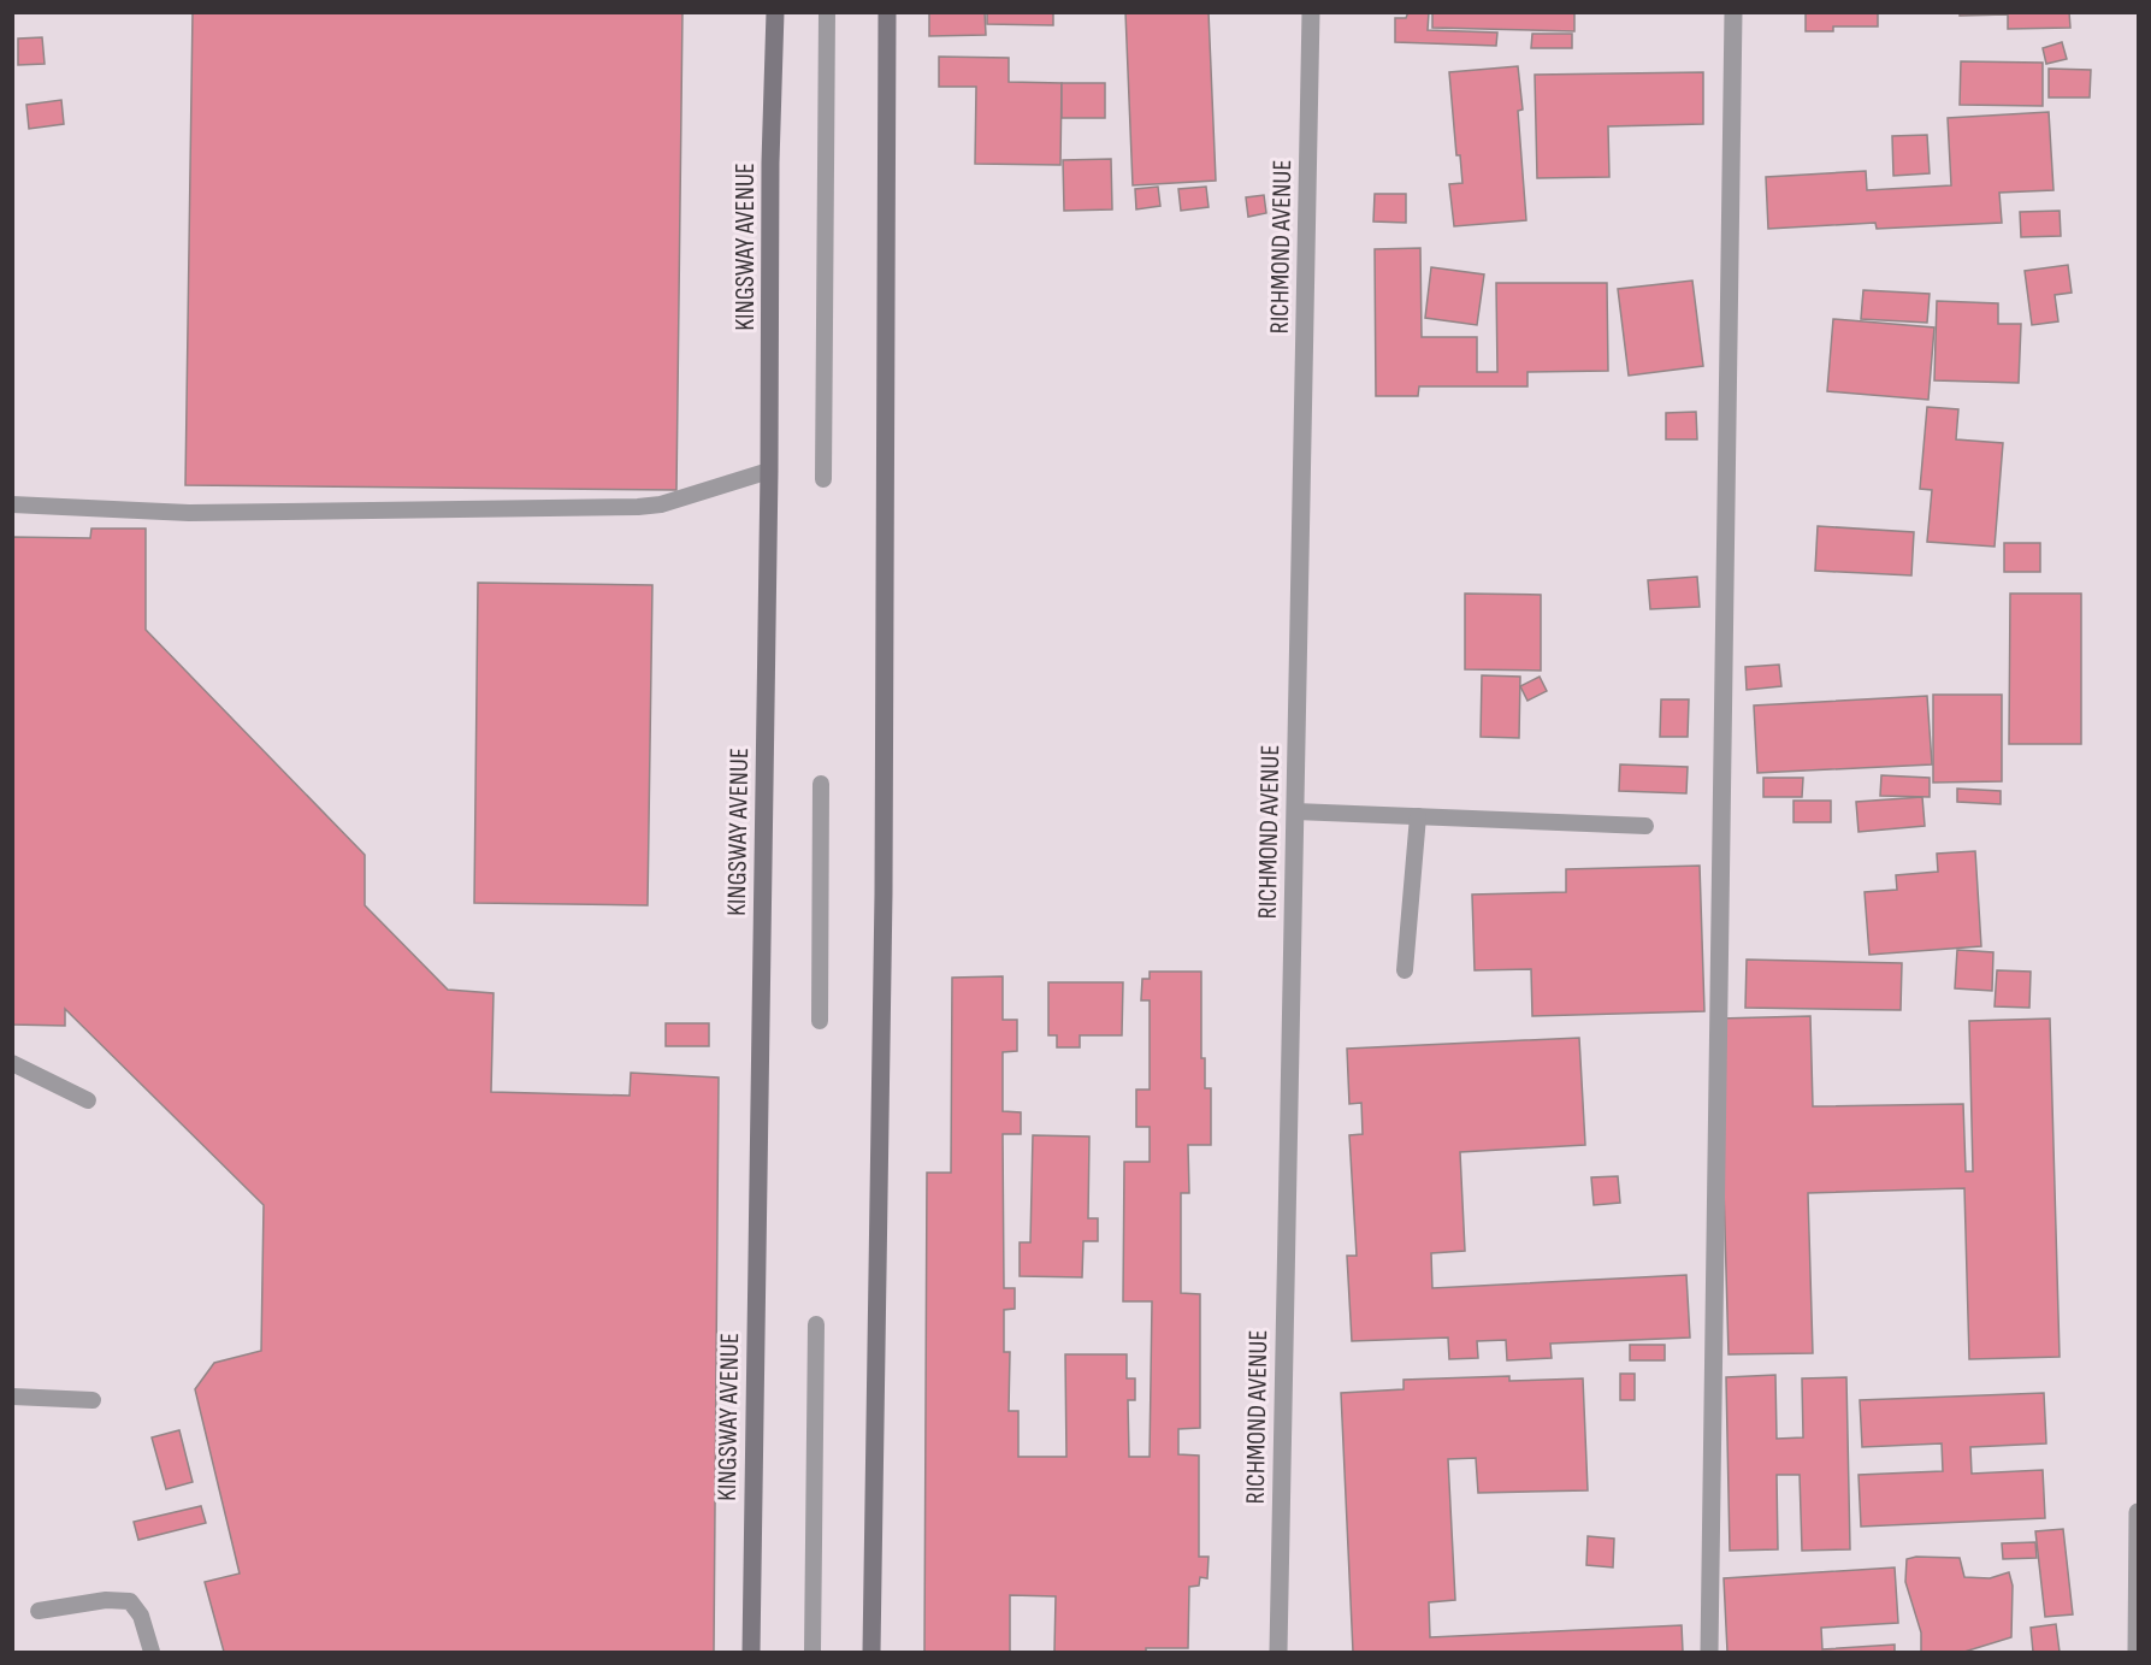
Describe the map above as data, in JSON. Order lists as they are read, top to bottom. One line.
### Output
{"streets":{"main road":["KINGSWAY AVENUE"],"street":["RICHMOND AVENUE"]}}
